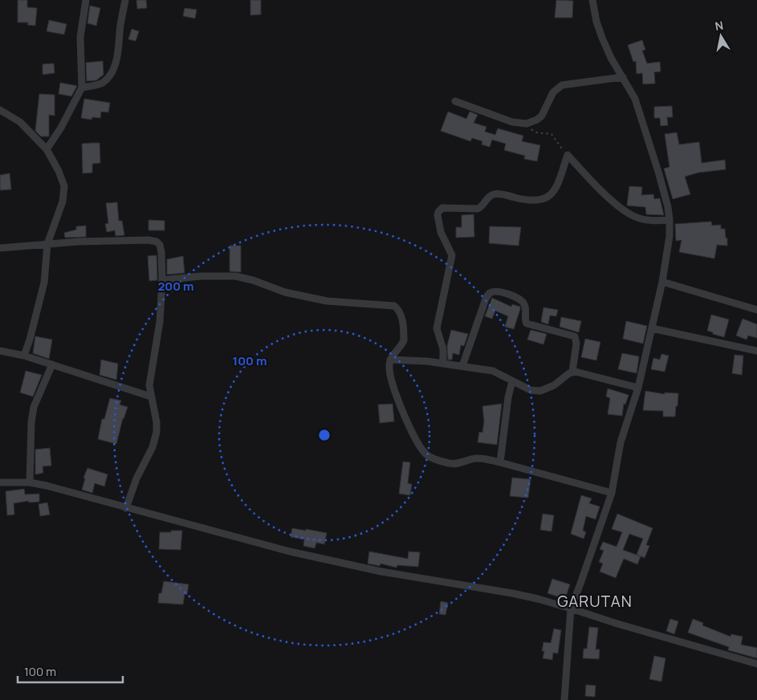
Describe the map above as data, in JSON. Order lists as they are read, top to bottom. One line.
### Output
{"districts":["GARUTAN"],"scale_bar":"100 m","north":"top","rings":["200 m","100 m"]}
